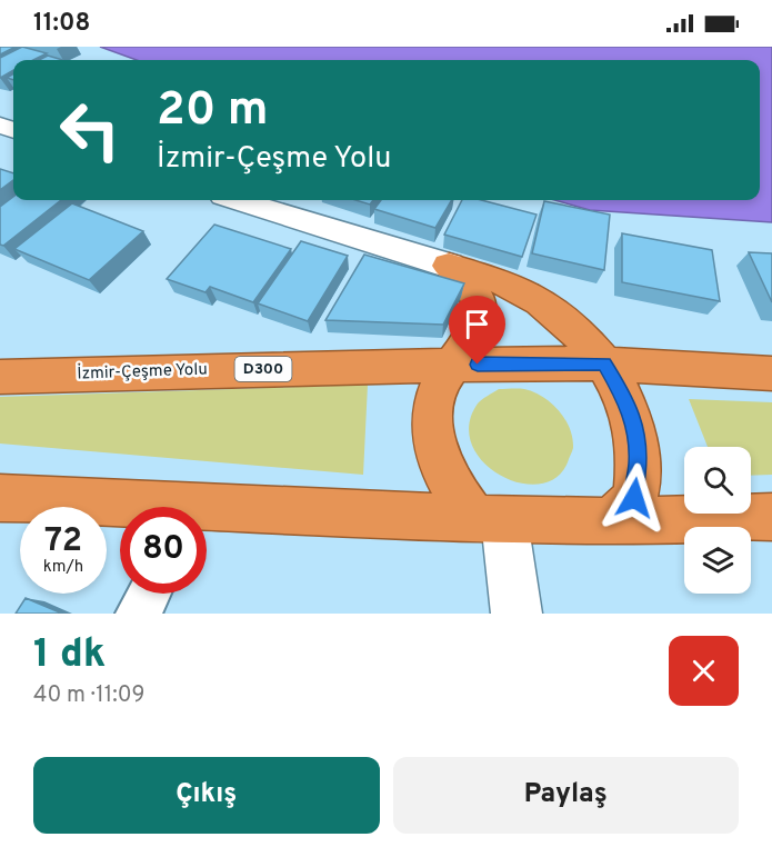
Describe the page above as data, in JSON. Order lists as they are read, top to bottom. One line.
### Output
{"streets":{"highway":["D300","İzmir-Çeşme Yolu"]},"crossings":[["D300","İzmir-Çeşme Yolu"]],"page":{"status":"11:08","turn":["20 m","İzmir-Çeşme Yolu"],"speed":"72 km/h","limit":"80","heading":["1 dk","40 m · 11:09"],"buttons":["Çıkış","Paylaş"]}}
